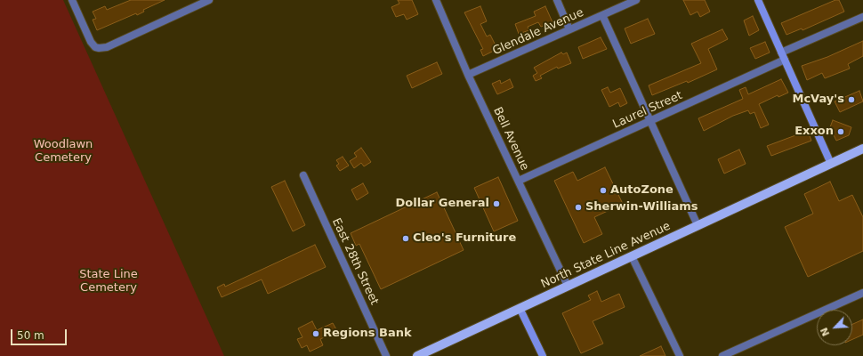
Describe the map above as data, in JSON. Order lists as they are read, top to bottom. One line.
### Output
{"streets":{"main road":["North State Line Avenue"],"street":["Glendale Avenue","Laurel Street","Bell Avenue","East 28th Street"]},"crossings":[["Glendale Avenue","Bell Avenue"],["Laurel Street","Bell Avenue"],["Bell Avenue","North State Line Avenue"]],"parks":["Woodlawn Cemetery","State Line Cemetery"],"places":["McVay's","Exxon","AutoZone","Dollar General","Sherwin-Williams","Cleo's Furniture","Regions Bank"],"scale_bar":"50 m","north":"bottom left"}
